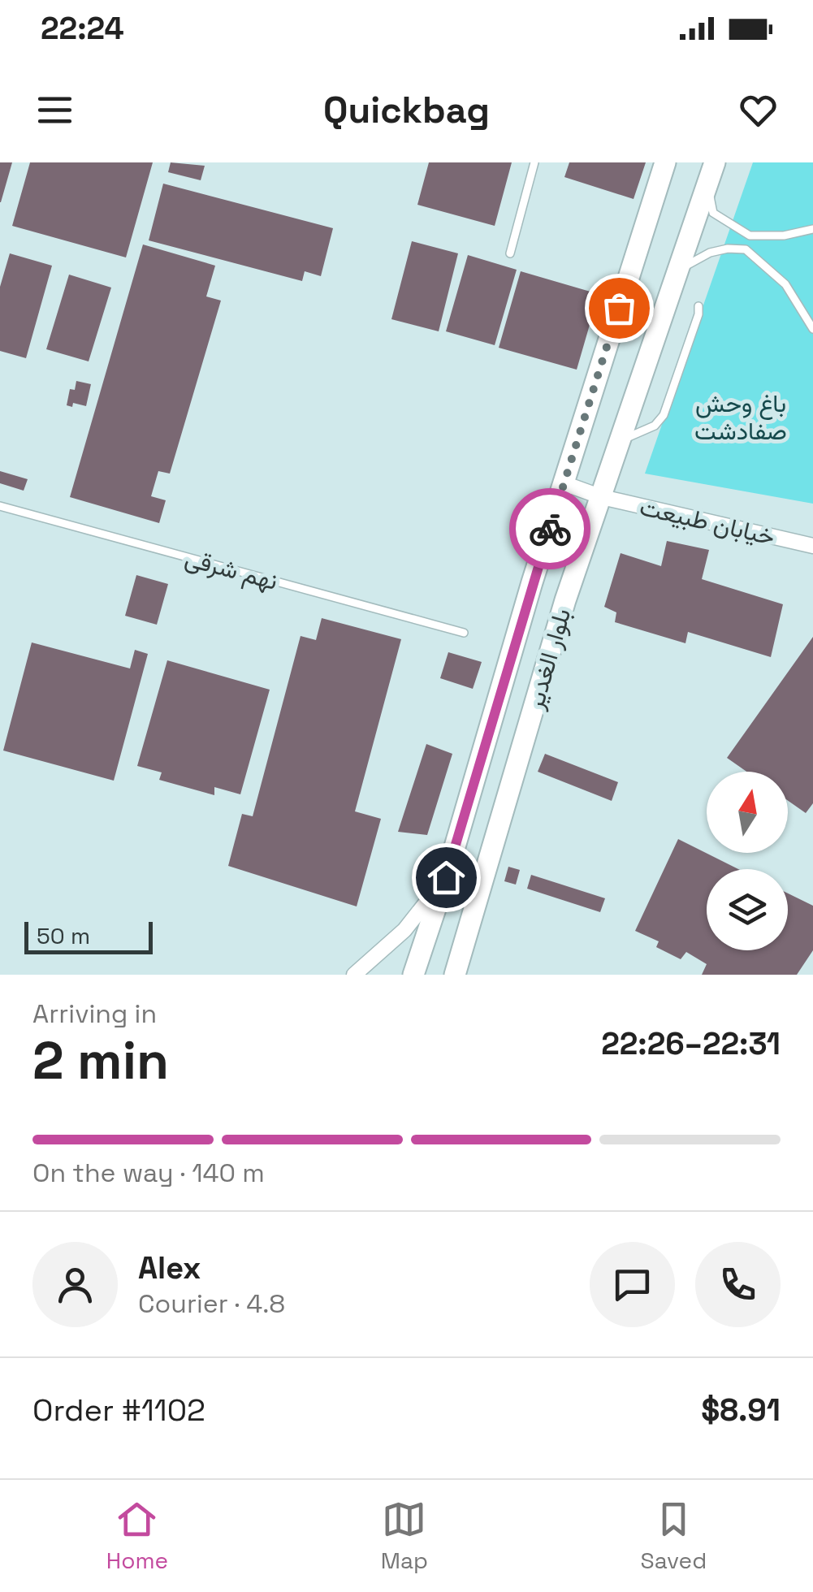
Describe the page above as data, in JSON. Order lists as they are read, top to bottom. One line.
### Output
{"streets":{"street":["خیابان طبیعت","بلوار الغدیر"],"lane":["نهم شرقی"]},"crossings":[["خیابان طبیعت","بلوار الغدیر"]],"parks":["باغ وحش صفادشت"],"scale_bar":"50 m","north":"top","page":{"status":"22:24","header":"Quickbag","scale":"50 m","heading":["2 min","Arriving in","22:26–22:31"],"panel":["Alex","Courier · 4.8","Order #1102","$8.91"],"bar":"On the way · 140 m","tabs":["Home","Map","Saved"]}}
